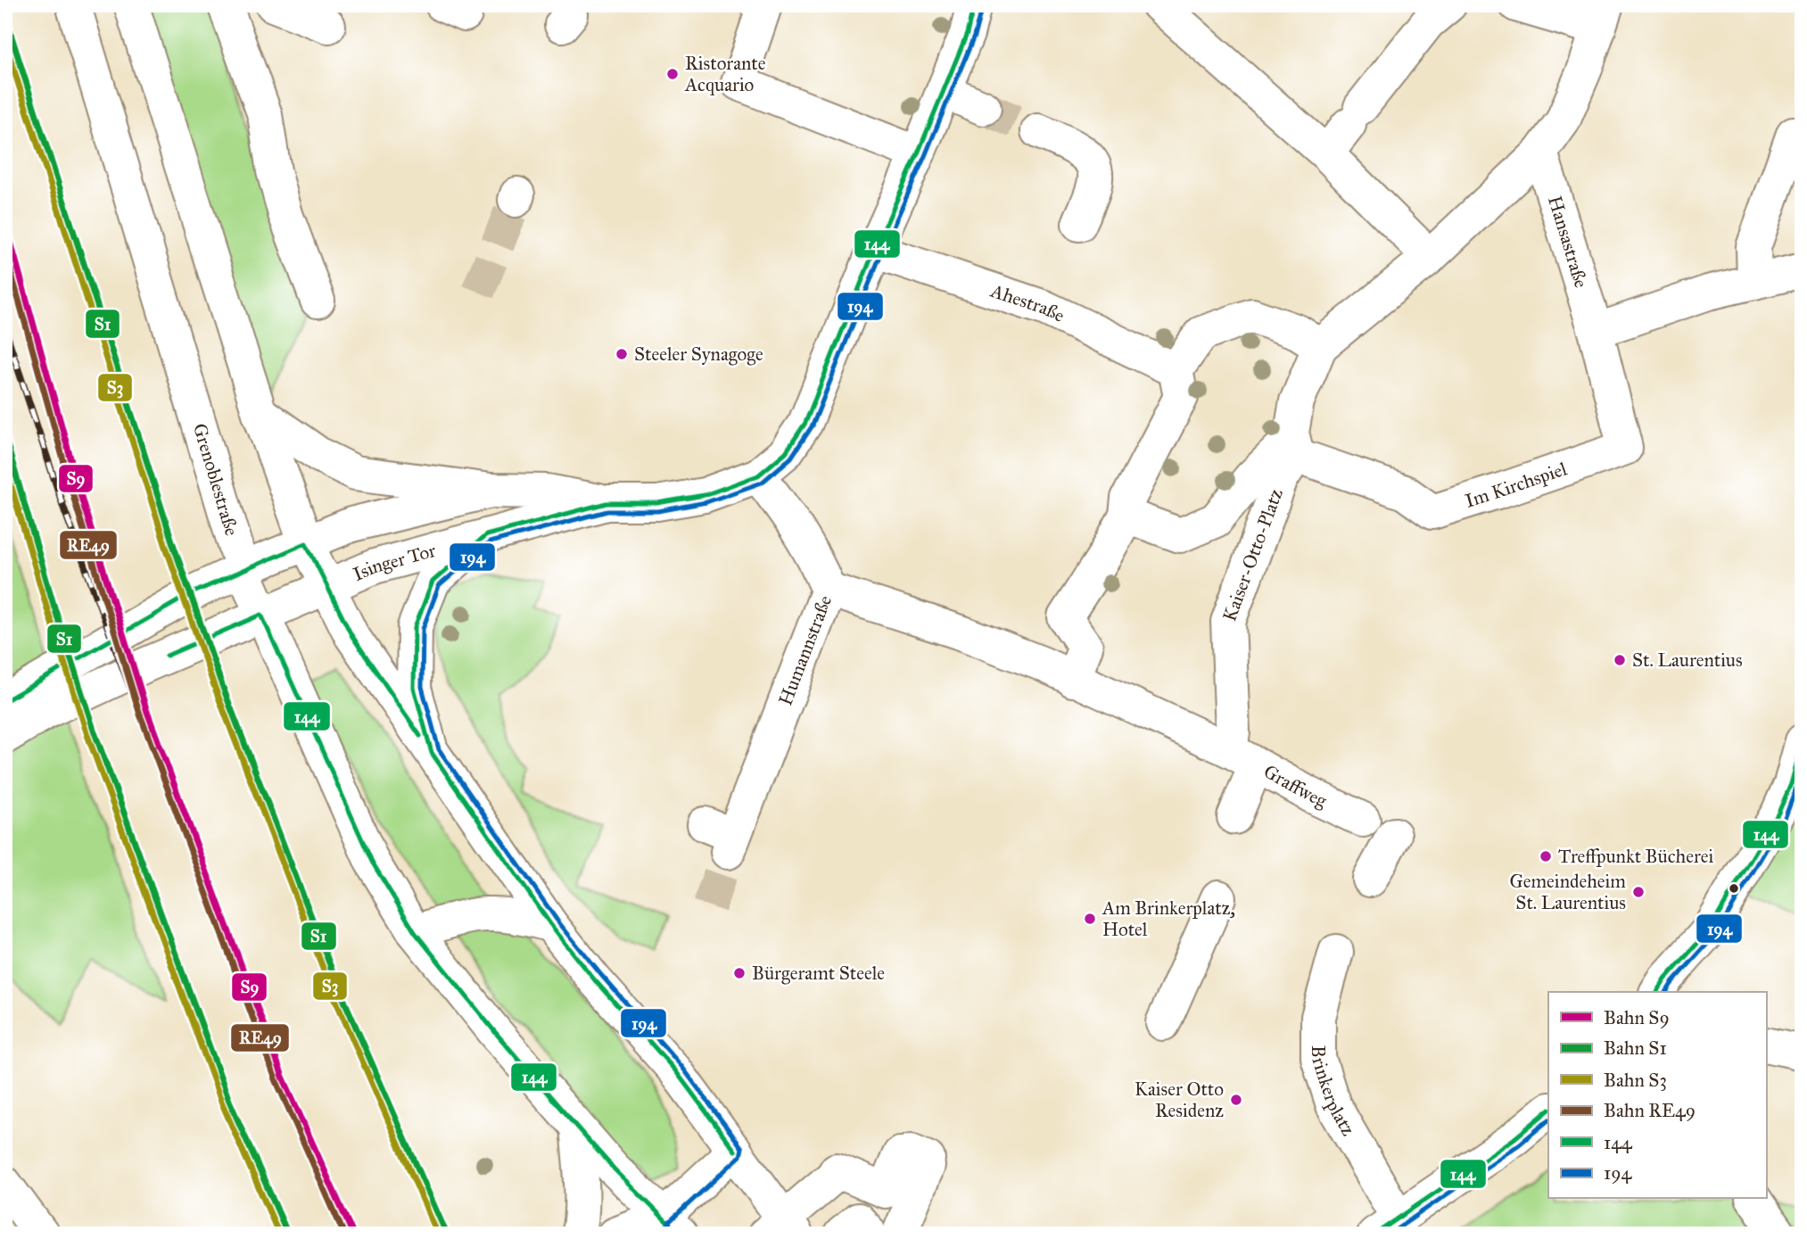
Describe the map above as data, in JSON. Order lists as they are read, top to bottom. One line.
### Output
{"streets":{"street":["Hansastraße","Ahestraße","Grenoblestraße","Im Kirchspiel","Kaiser-Otto-Platz","Isinger Tor","Humannstraße","Graffweg","Brinkerplatz"]},"crossings":[["Hansastraße","Im Kirchspiel"],["Grenoblestraße","Isinger Tor"],["Im Kirchspiel","Kaiser-Otto-Platz"],["Kaiser-Otto-Platz","Graffweg"],["Isinger Tor","Humannstraße"]],"places":["Ristorante Acquario","Steeler Synagoge","St. Laurentius","Treffpunkt Bücherei","Gemeindeheim St. Laurentius","Am Brinkerplatz, Hotel","Bürgeramt Steele","Kaiser Otto Residenz"],"lines":["transit line 144","transit line 194","rail line S1","rail line S3","rail line S9","rail line RE49"],"legend":["Bahn S9","Bahn S1","Bahn S3","Bahn RE49","144","194"]}
